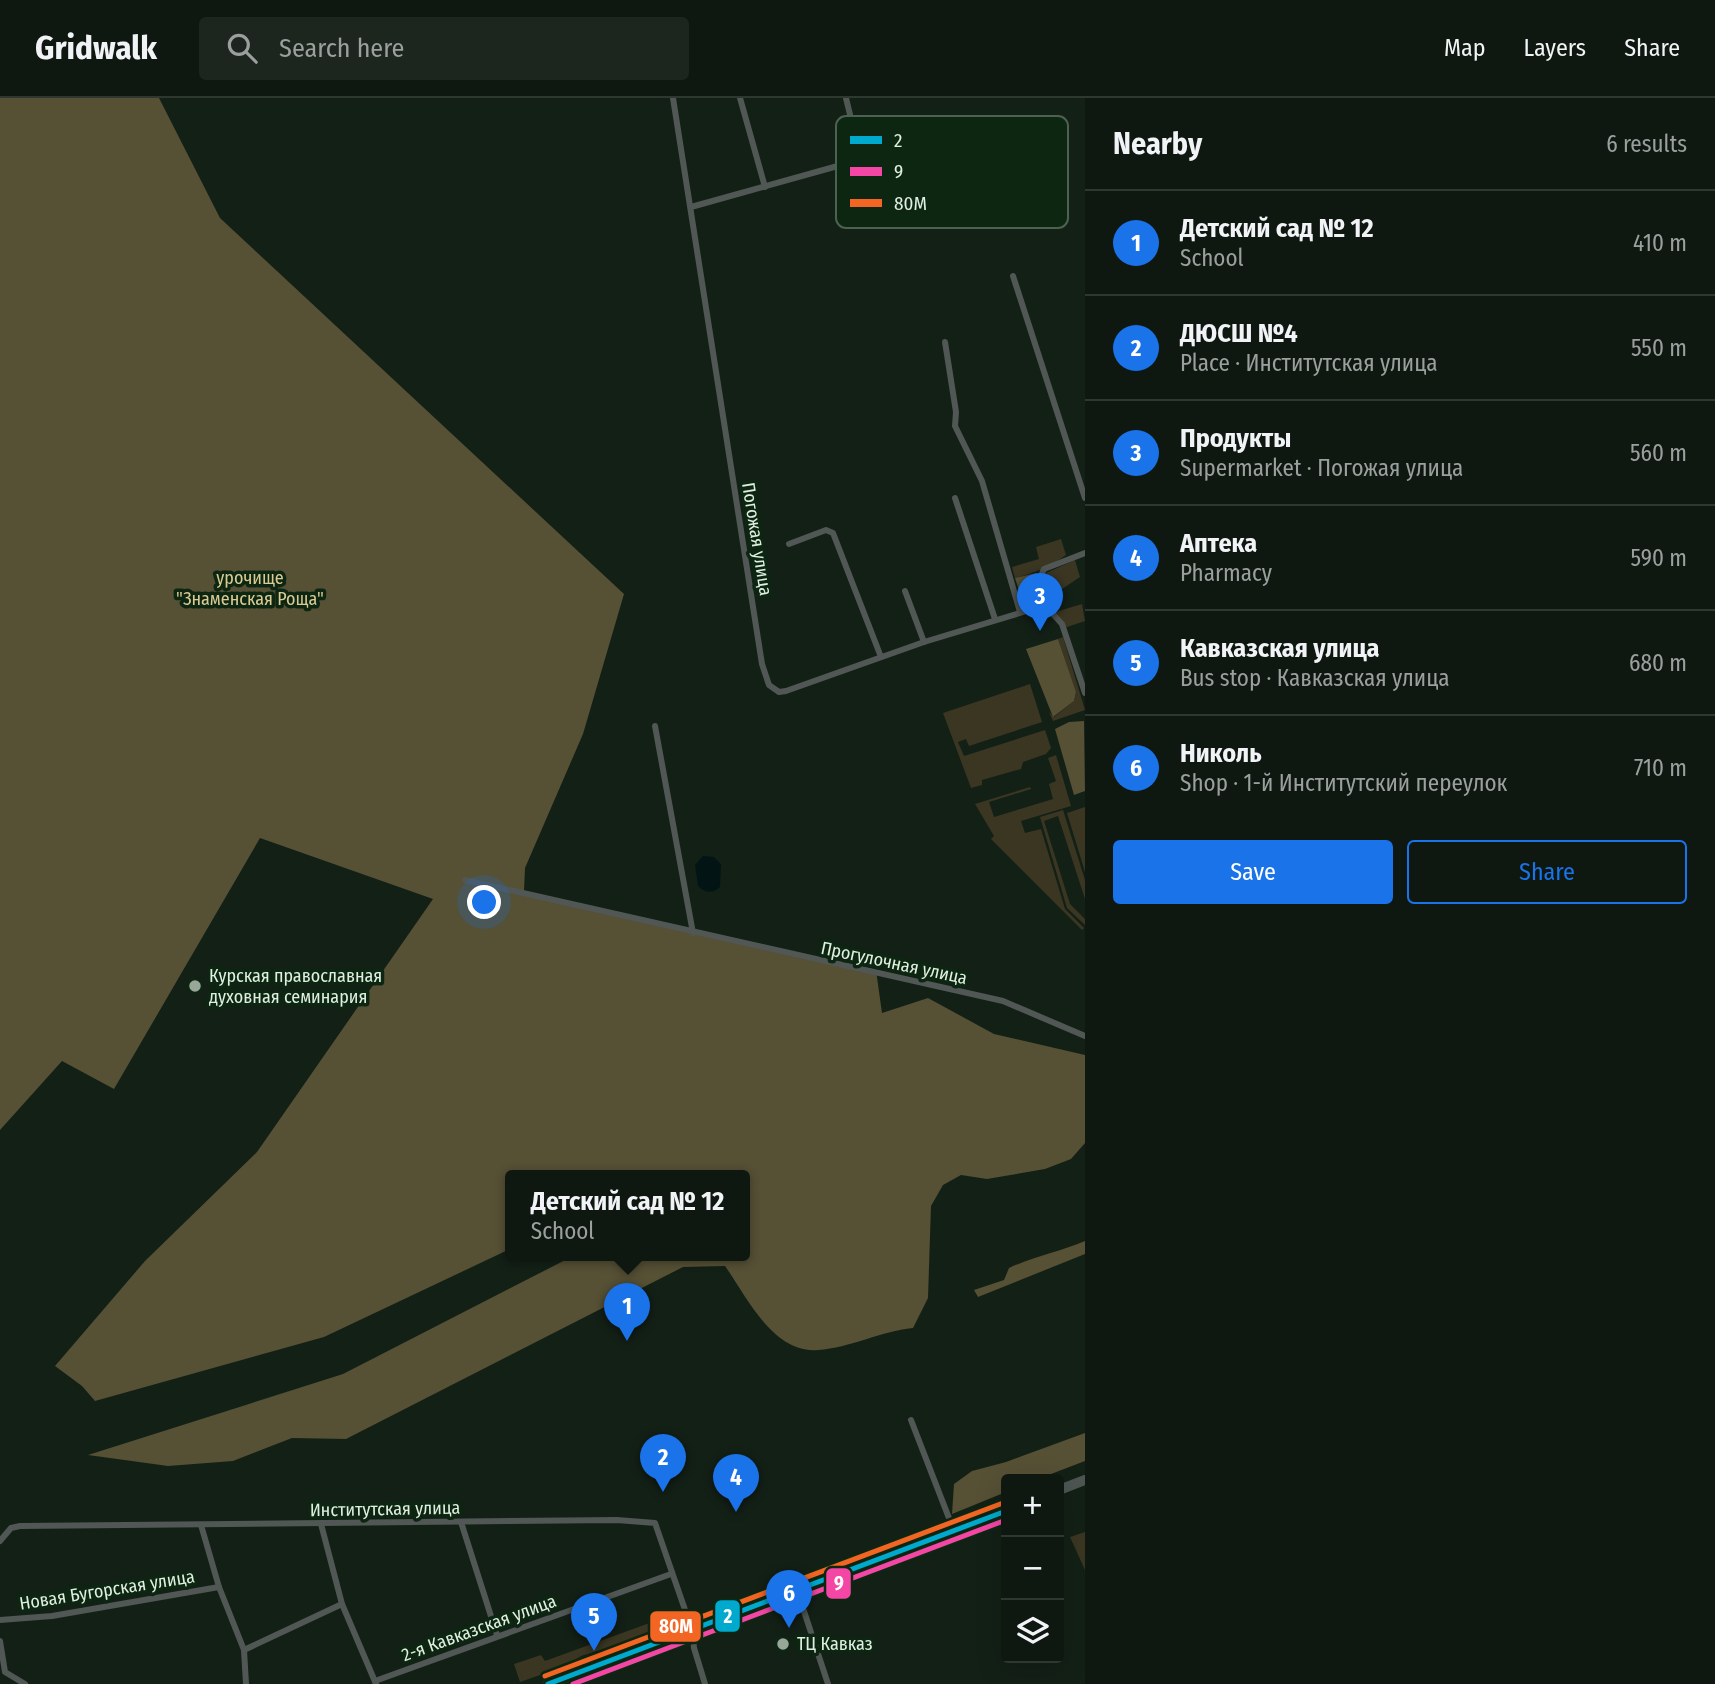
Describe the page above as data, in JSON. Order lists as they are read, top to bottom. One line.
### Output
{"streets":{"street":["Погожая улица","Прогулочная улица","Институтская улица","Новая Бугорская улица","2-я Кавказская улица"]},"crossings":[["Институтская улица","2-я Кавказская улица"]],"parks":["урочище \"Знаменская Роща\""],"places":["Курская православная духовная семинария","ТЦ Кавказ"],"lines":["transit line 80М","transit line 2","transit line 9"],"legend":["2","9","80М"],"page":{"header":"Gridwalk","search":"Search here","nav":["Map","Layers","Share"],"heading":["Nearby","6 results"],"list":[{"mark":"1","name":"Детский сад № 12","note":"School","value":"410 m"},{"mark":"2","name":"ДЮСШ №4","note":"Place · Институтская улица","value":"550 m"},{"mark":"3","name":"Продукты","note":"Supermarket · Погожая улица","value":"560 m"},{"mark":"4","name":"Аптека","note":"Pharmacy","value":"590 m"},{"mark":"5","name":"Кавказская улица","note":"Bus stop · Кавказская улица","value":"680 m"},{"mark":"6","name":"Николь","note":"Shop · 1-й Институтский переулок","value":"710 m"}],"pins":["3","1","2","4","6","5"],"buttons":["Save","Share"],"popup":["Детский сад № 12","School"],"map_buttons":["+","−"]}}
